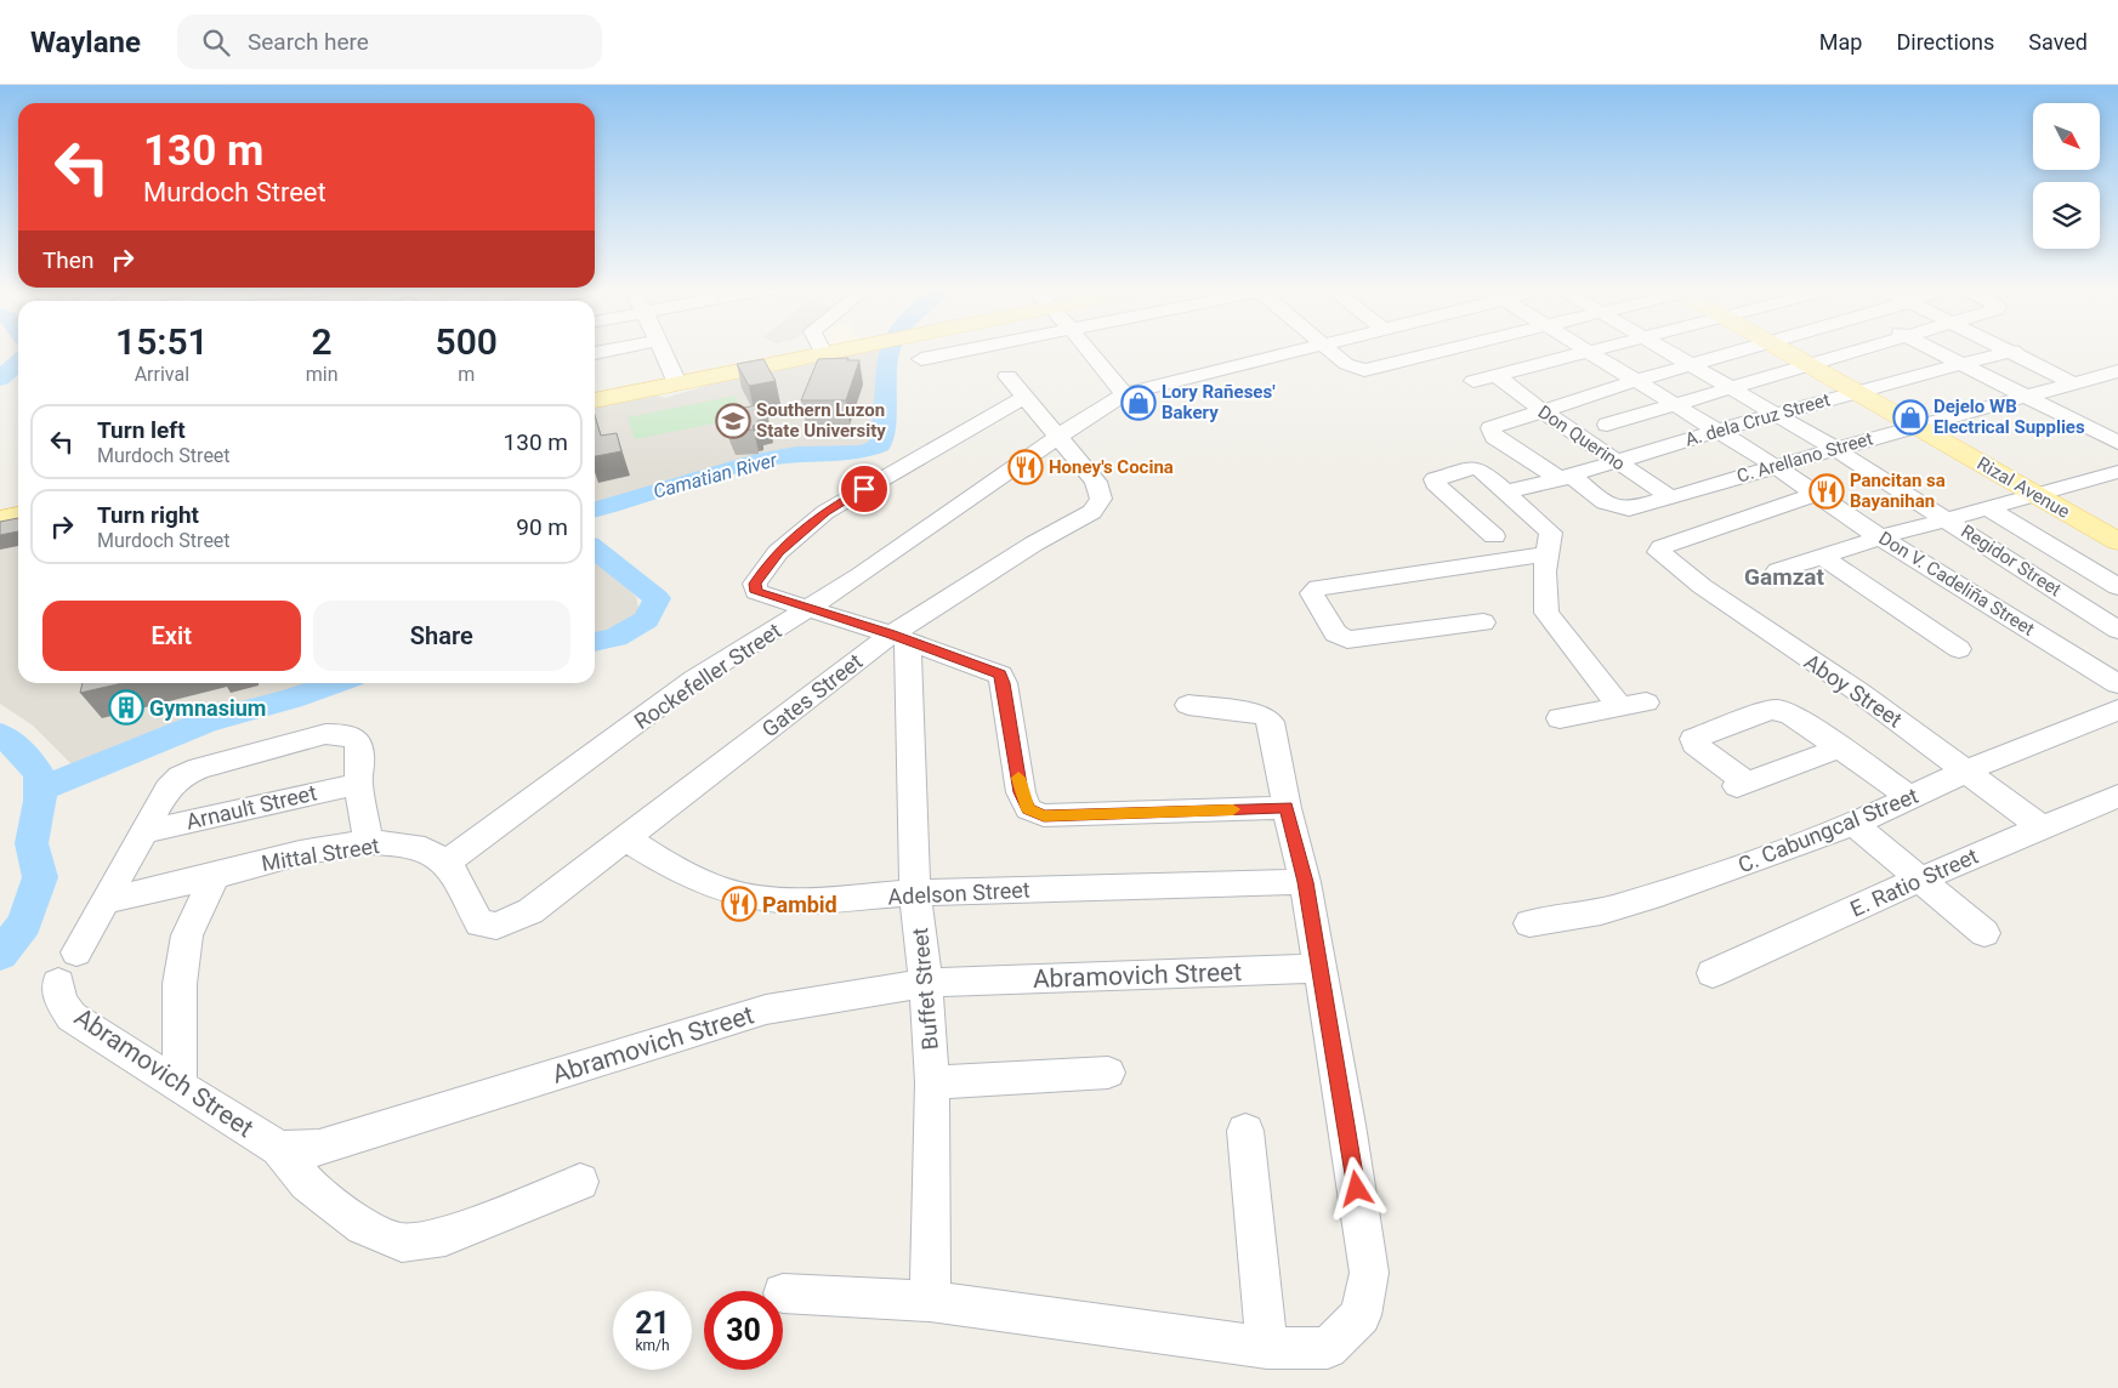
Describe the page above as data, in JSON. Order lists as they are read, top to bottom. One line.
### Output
{"streets":{"main road":["Rizal Avenue"],"street":["A. dela Cruz Street","Don Querino","C. Arellano Street","Regidor Street","Don V. Cadeliña Street","Rockefeller Street","Aboy Street","Gates Street","Arnault Street","C. Cabungcal Street","Mittal Street","E. Ratio Street","Adelson Street","Abramovich Street","Buffet Street"]},"crossings":[["A. dela Cruz Street","Don Querino"],["A. dela Cruz Street","C. Arellano Street"],["A. dela Cruz Street","Rizal Avenue"],["A. dela Cruz Street","Regidor Street"],["A. dela Cruz Street","Don V. Cadeliña Street"],["Don Querino","C. Arellano Street"],["C. Arellano Street","Rizal Avenue"],["C. Arellano Street","Regidor Street"],["C. Arellano Street","Don V. Cadeliña Street"],["Don V. Cadeliña Street","Aboy Street"],["Rockefeller Street","Gates Street"],["Rockefeller Street","Mittal Street"],["Aboy Street","C. Cabungcal Street"],["Aboy Street","E. Ratio Street"],["Gates Street","Mittal Street"],["Gates Street","Adelson Street"],["Gates Street","Buffet Street"],["Adelson Street","Buffet Street"],["Abramovich Street","Buffet Street"]],"districts":["Gamzat"],"water":["Camatian River"],"places":{"shop":["Lory Rañeses' Bakery","Dejelo WB Electrical Supplies"],"school or university":["Southern Luzon State University"],"restaurant":["Honey's Cocina","Pancitan sa Bayanihan","Pambid"],"building":["Gymnasium"]},"north":"bottom right","page":{"header":"Waylane","search":"Search here","nav":["Map","Directions","Saved"],"turn":["130 m","Murdoch Street"],"then":"Then","eta":["15:51","Arrival","2","min","500","m"],"list":[{"name":"Turn left","note":"Murdoch Street","value":"130 m"},{"name":"Turn right","note":"Murdoch Street","value":"90 m"}],"buttons":["Exit","Share"],"speed":"21 km/h","limit":"30"}}
